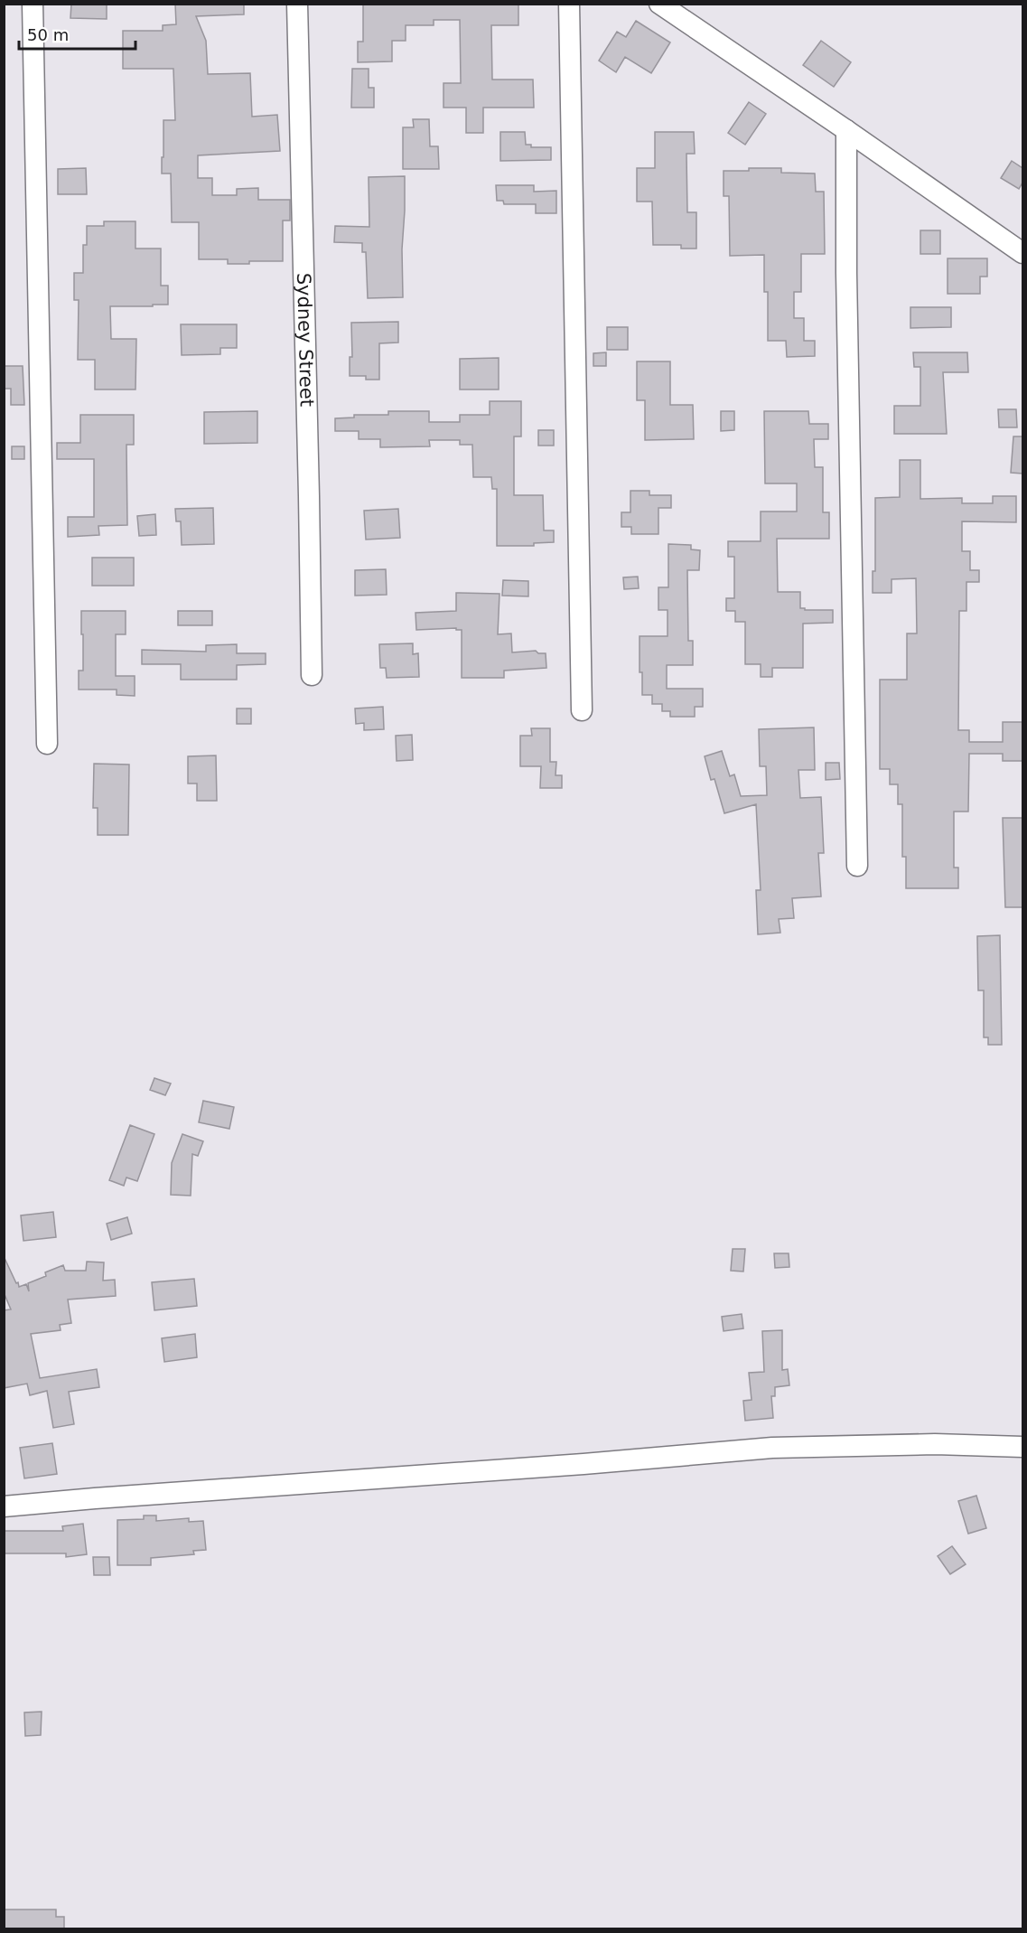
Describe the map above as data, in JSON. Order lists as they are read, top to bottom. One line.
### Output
{"streets":{"street":["Sydney Street"]},"scale_bar":"50 m"}
